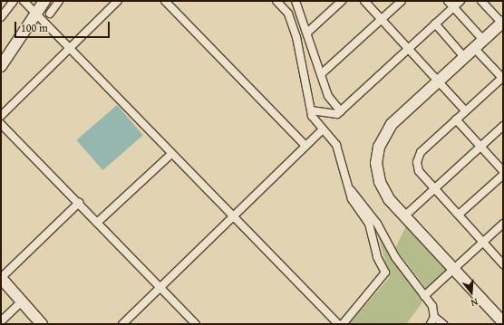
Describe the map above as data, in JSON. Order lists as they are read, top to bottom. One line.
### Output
{"scale_bar":"100 m","north":"bottom"}
